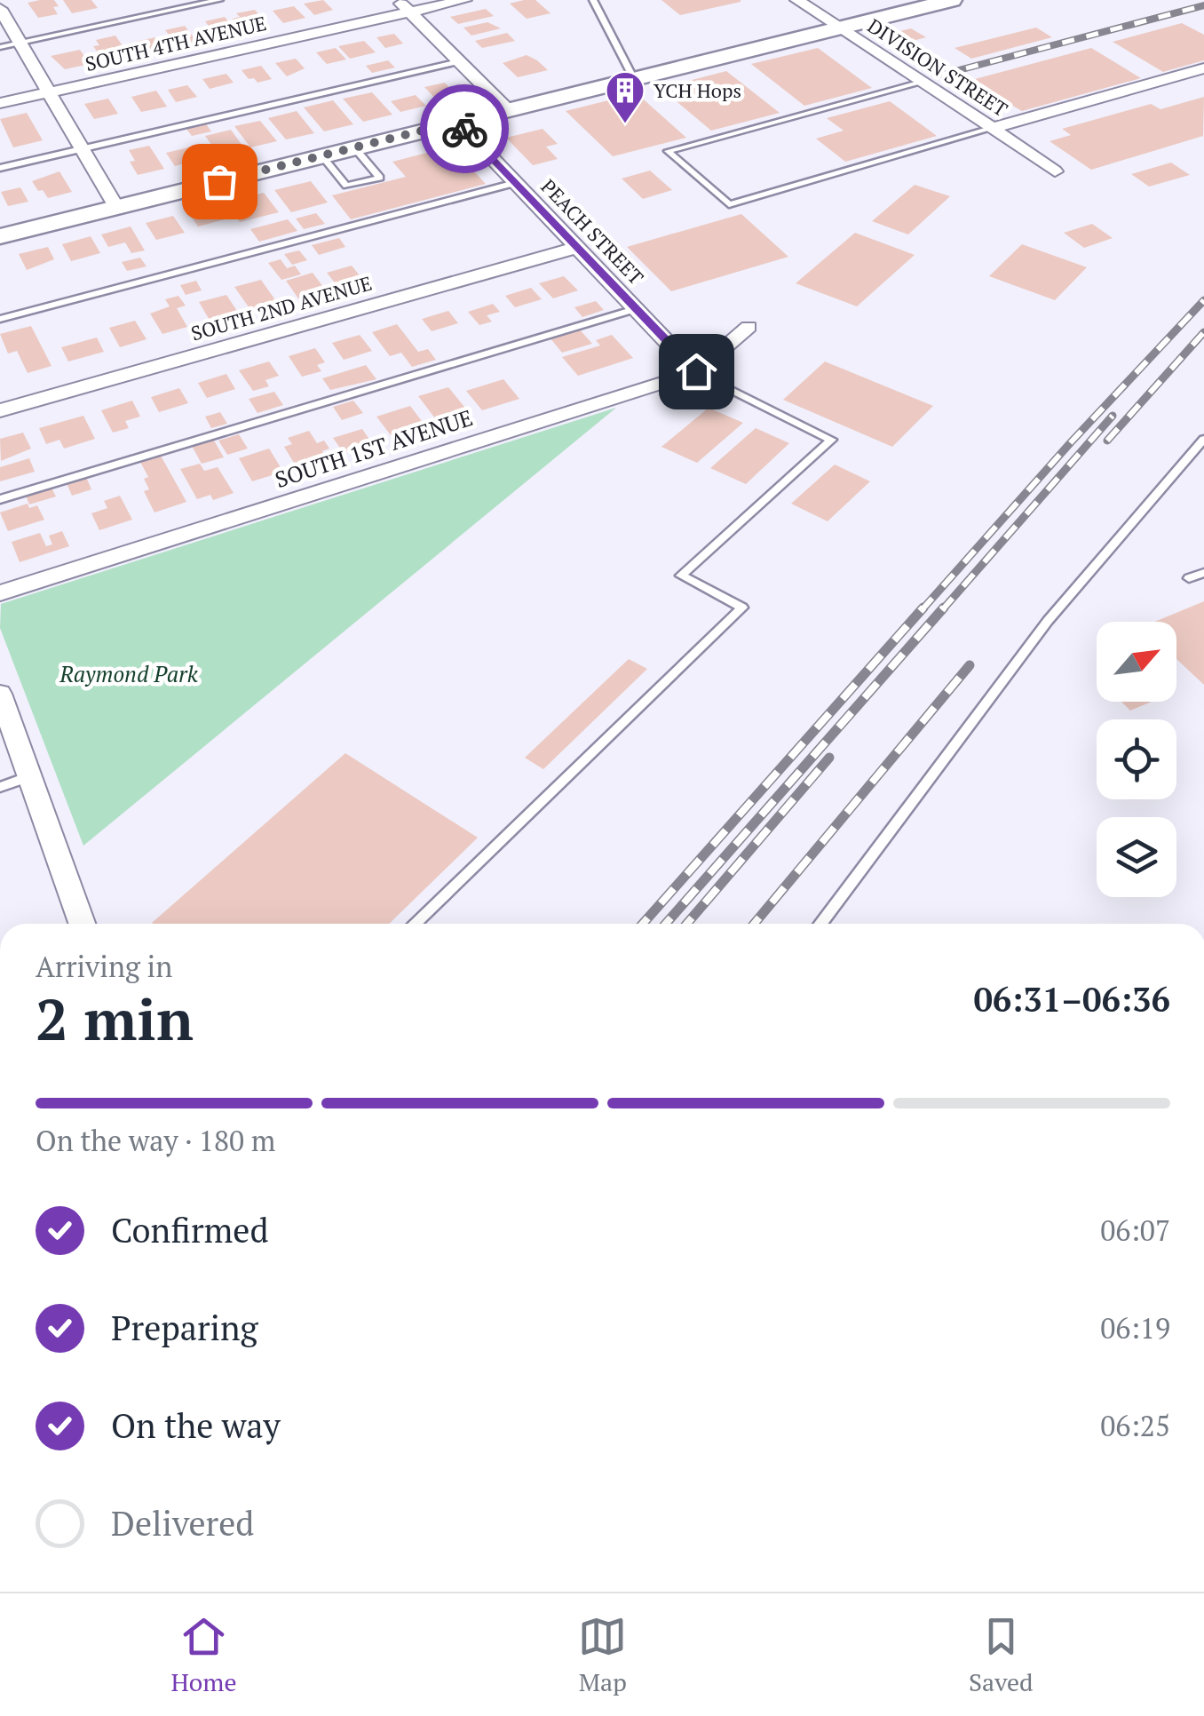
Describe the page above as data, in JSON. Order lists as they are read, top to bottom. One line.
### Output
{"streets":{"street":["SOUTH 4TH AVENUE","DIVISION STREET","PEACH STREET","SOUTH 2ND AVENUE","SOUTH 1ST AVENUE"]},"crossings":[["PEACH STREET","SOUTH 2ND AVENUE"],["PEACH STREET","SOUTH 1ST AVENUE"]],"parks":["Raymond Park"],"places":{"building":["YCH Hops"]},"north":"top right","page":{"heading":["2 min","Arriving in","06:31–06:36"],"bar":"On the way · 180 m","list":[["Confirmed","06:07"],["Preparing","06:19"],["On the way","06:25"],"Delivered"],"tabs":["Home","Map","Saved"]}}
